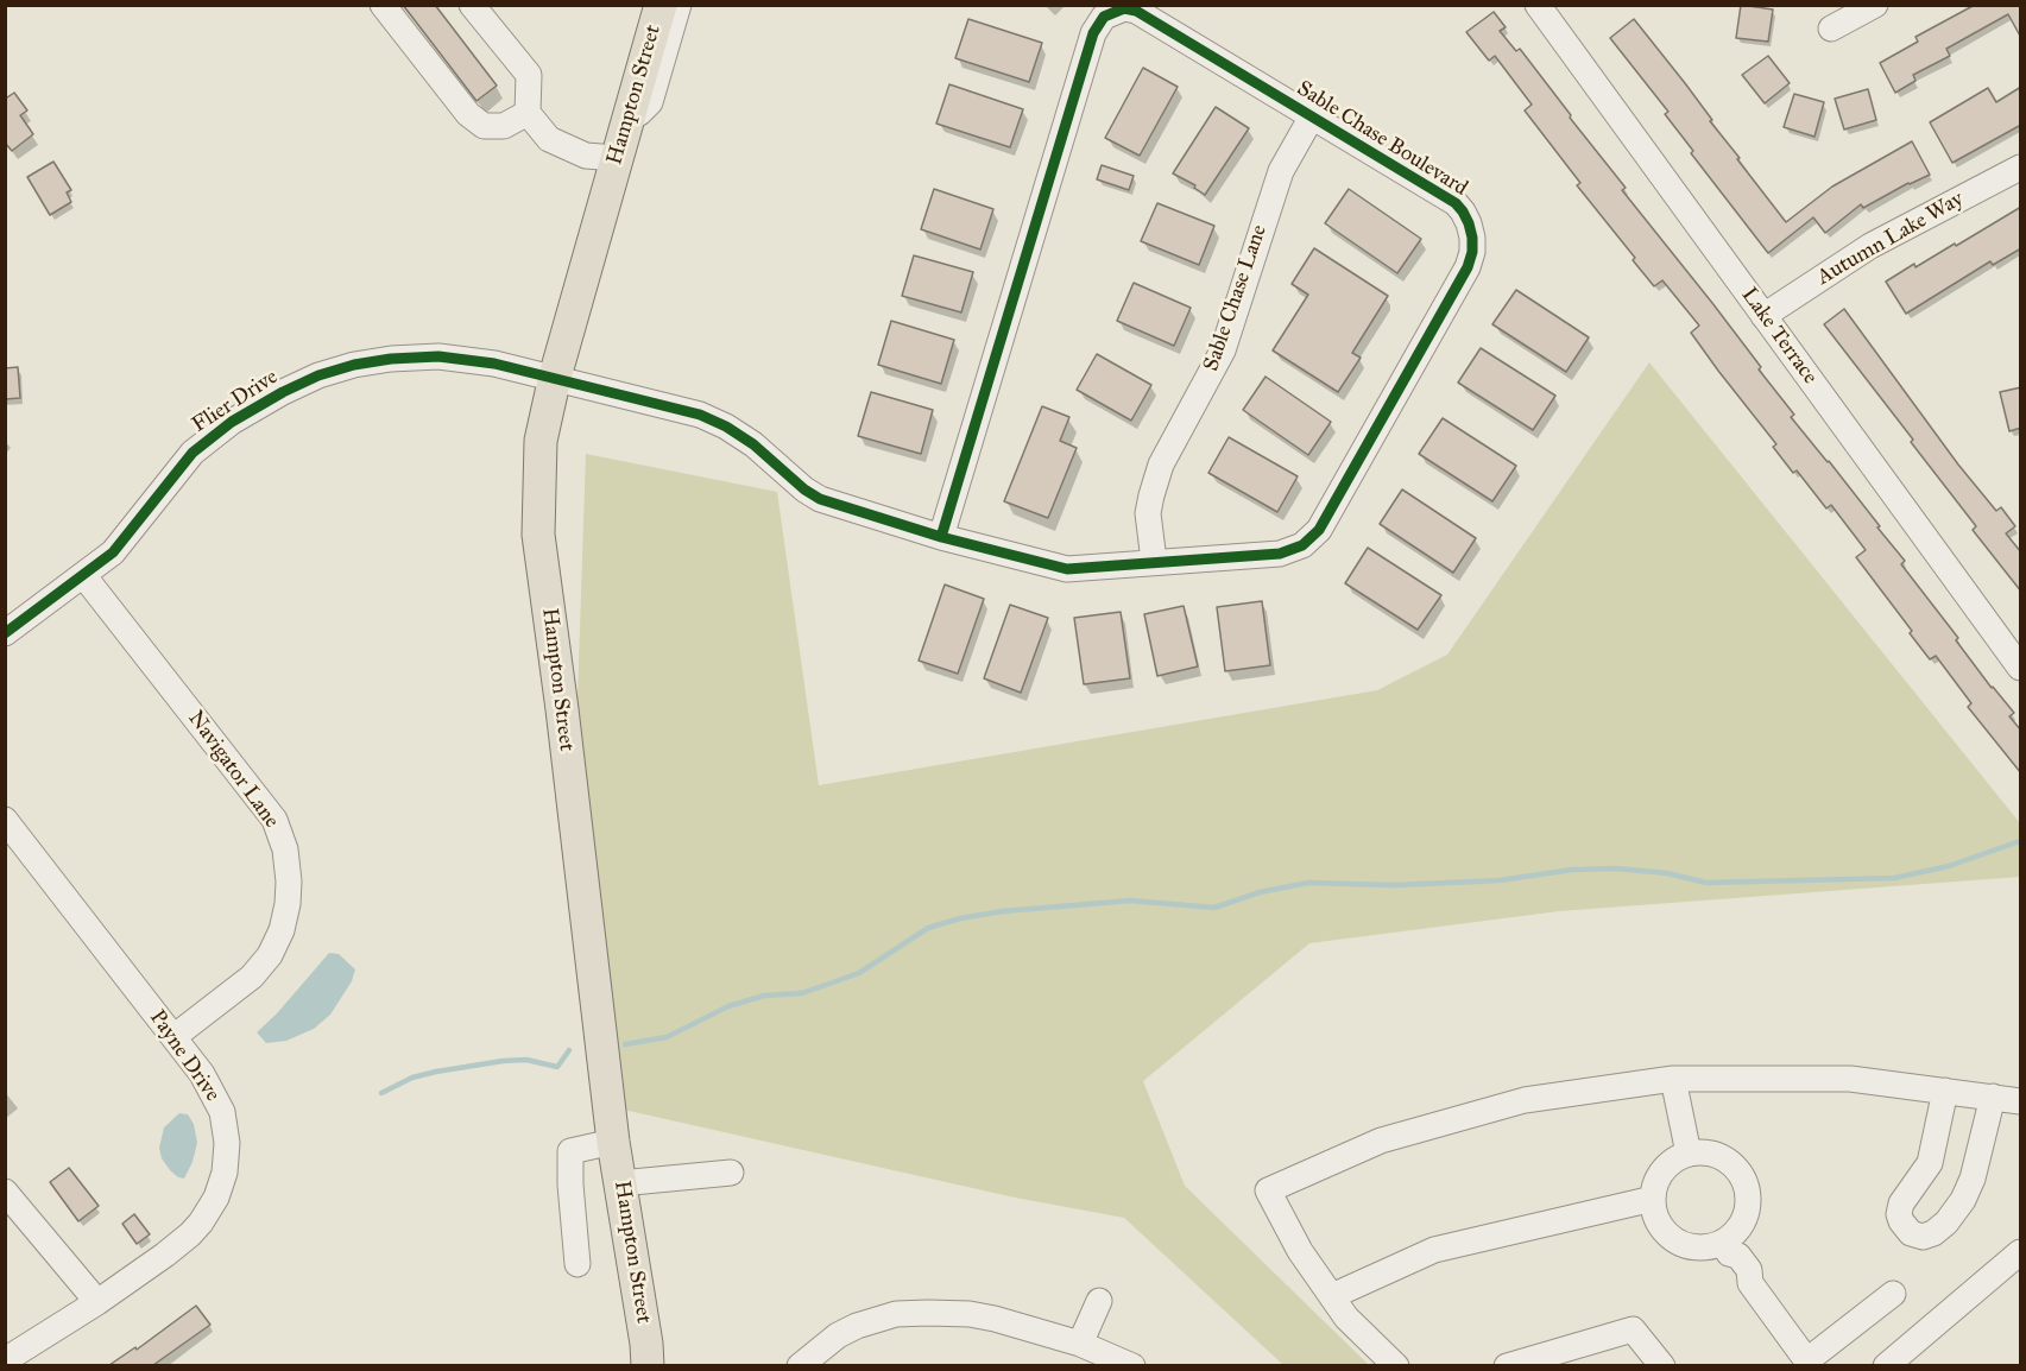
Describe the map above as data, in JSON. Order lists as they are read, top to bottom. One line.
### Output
{"streets":{"main road":["Hampton Street"],"street":["Sable Chase Boulevard","Autumn Lake Way","Sable Chase Lane","Lake Terrace","Flier Drive","Navigator Lane","Payne Drive"]},"crossings":[["Hampton Street","Sable Chase Boulevard"],["Hampton Street","Flier Drive"],["Sable Chase Boulevard","Sable Chase Lane"],["Sable Chase Boulevard","Flier Drive"],["Autumn Lake Way","Lake Terrace"],["Flier Drive","Navigator Lane"],["Navigator Lane","Payne Drive"]]}
